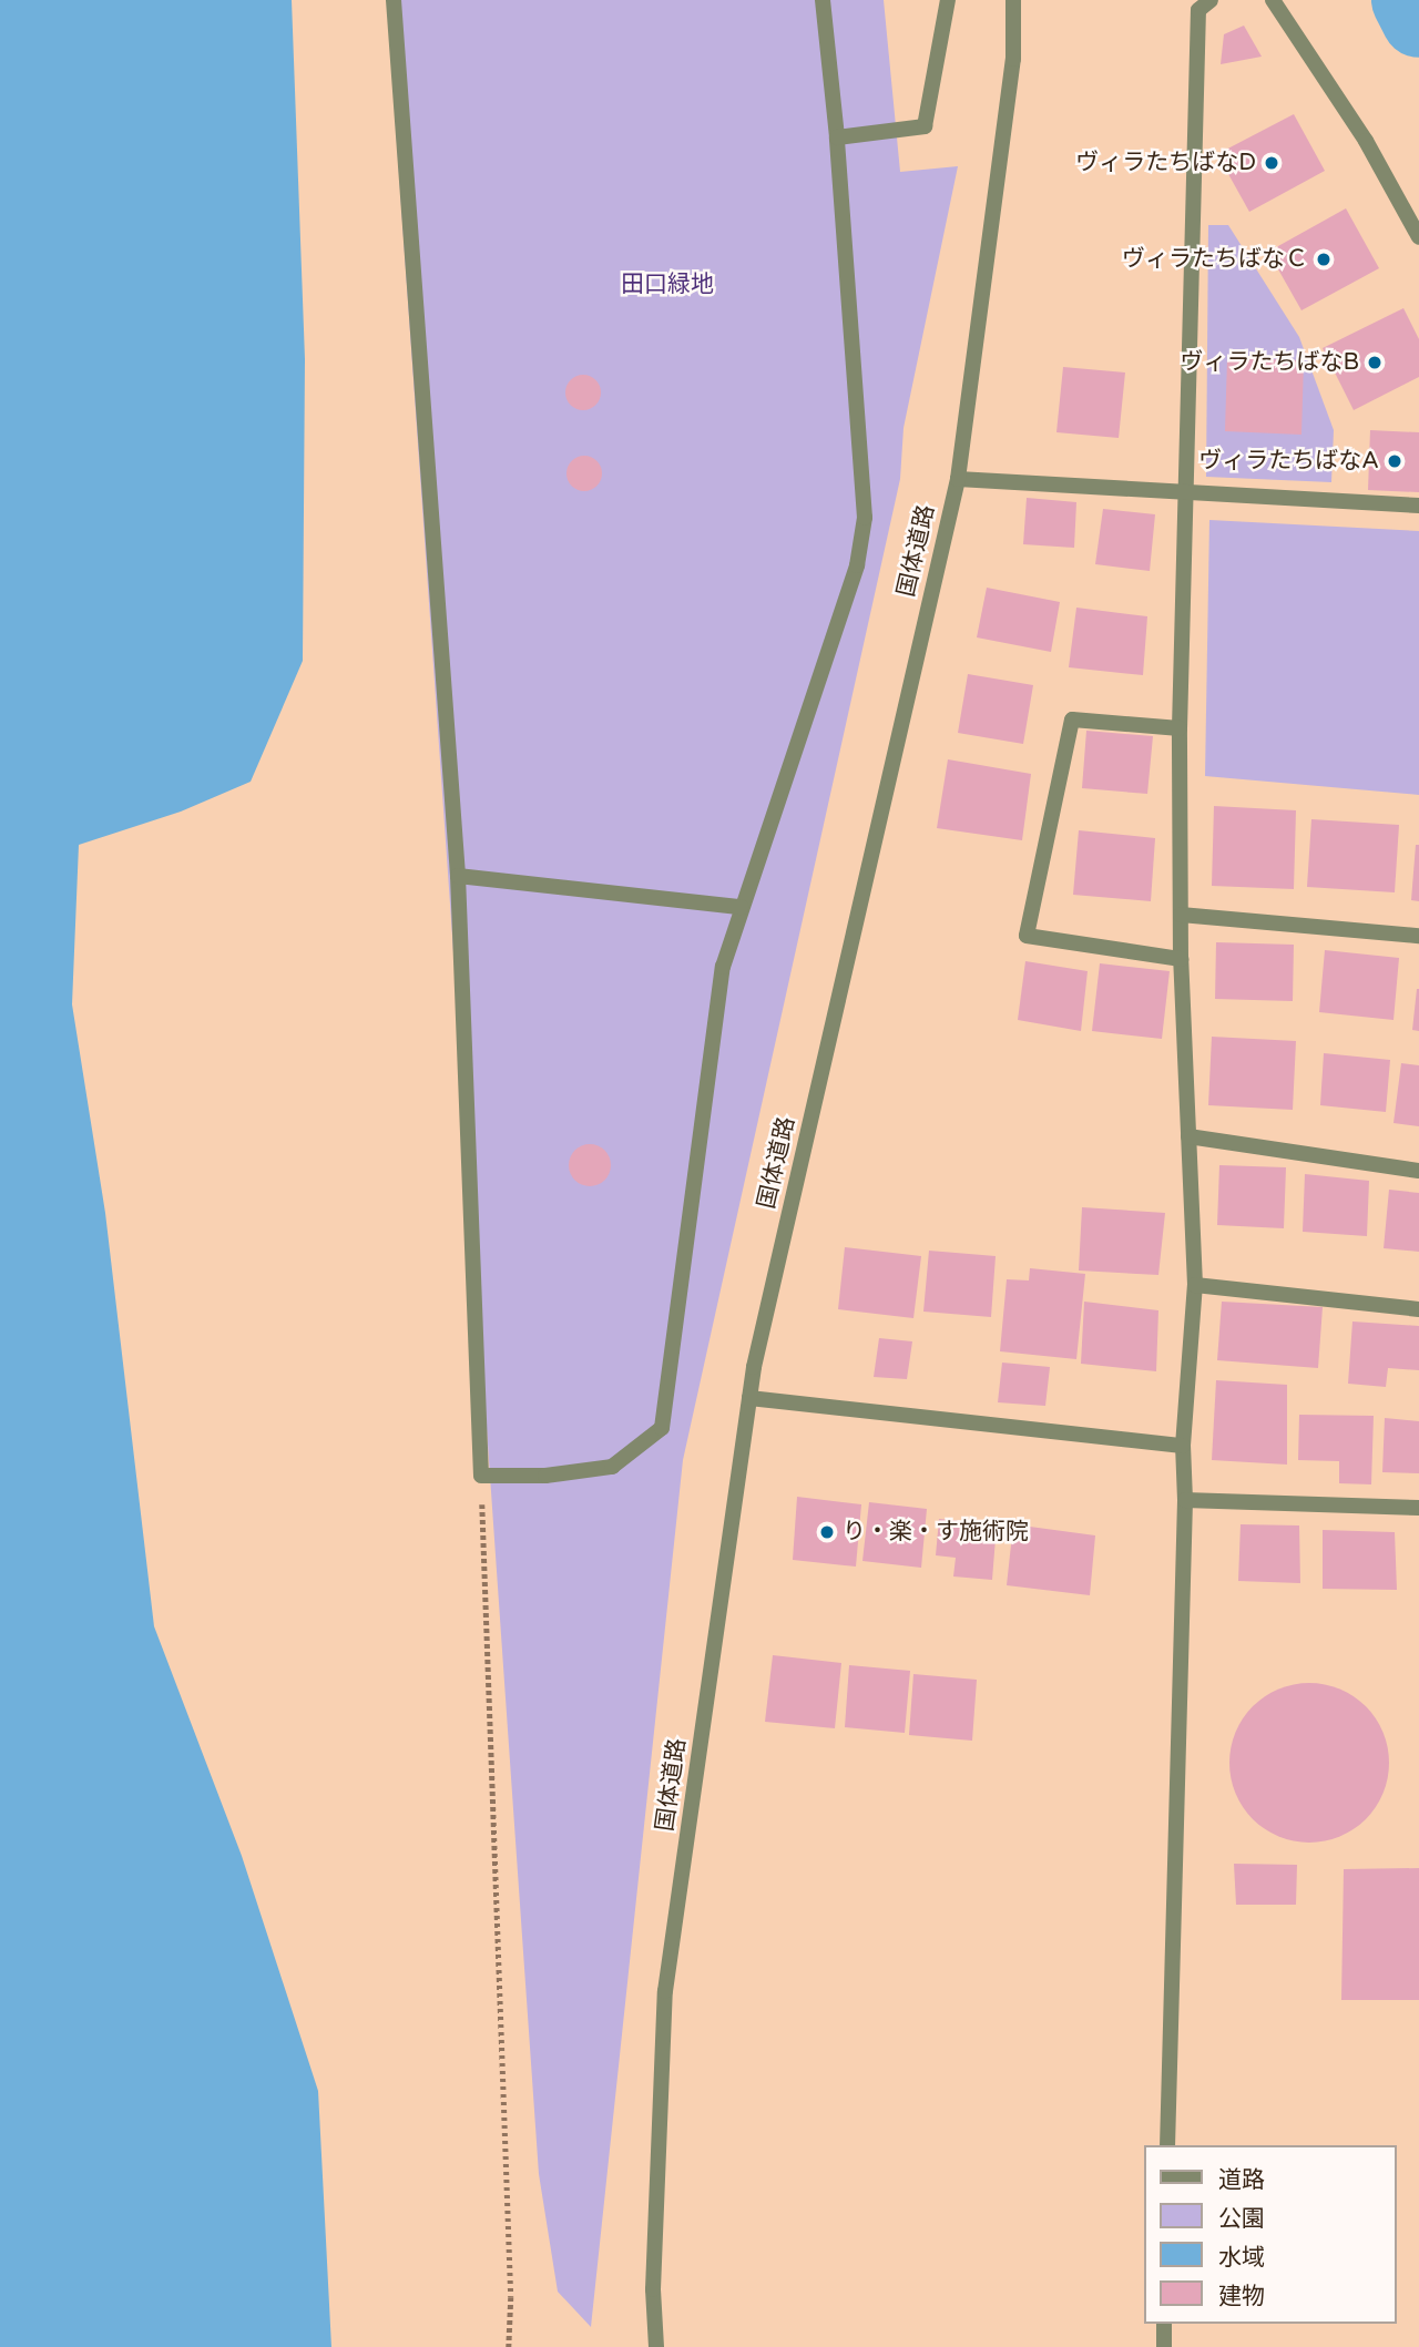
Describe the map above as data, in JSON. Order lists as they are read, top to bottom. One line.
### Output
{"streets":{"street":["国体道路"]},"parks":["田口緑地"],"places":["ヴィラたちばなD","ヴィラたちばなＣ","ヴィラたちばなB","ヴィラたちばなA","り・楽・す施術院"],"legend":["道路","公園","水域","建物"]}
